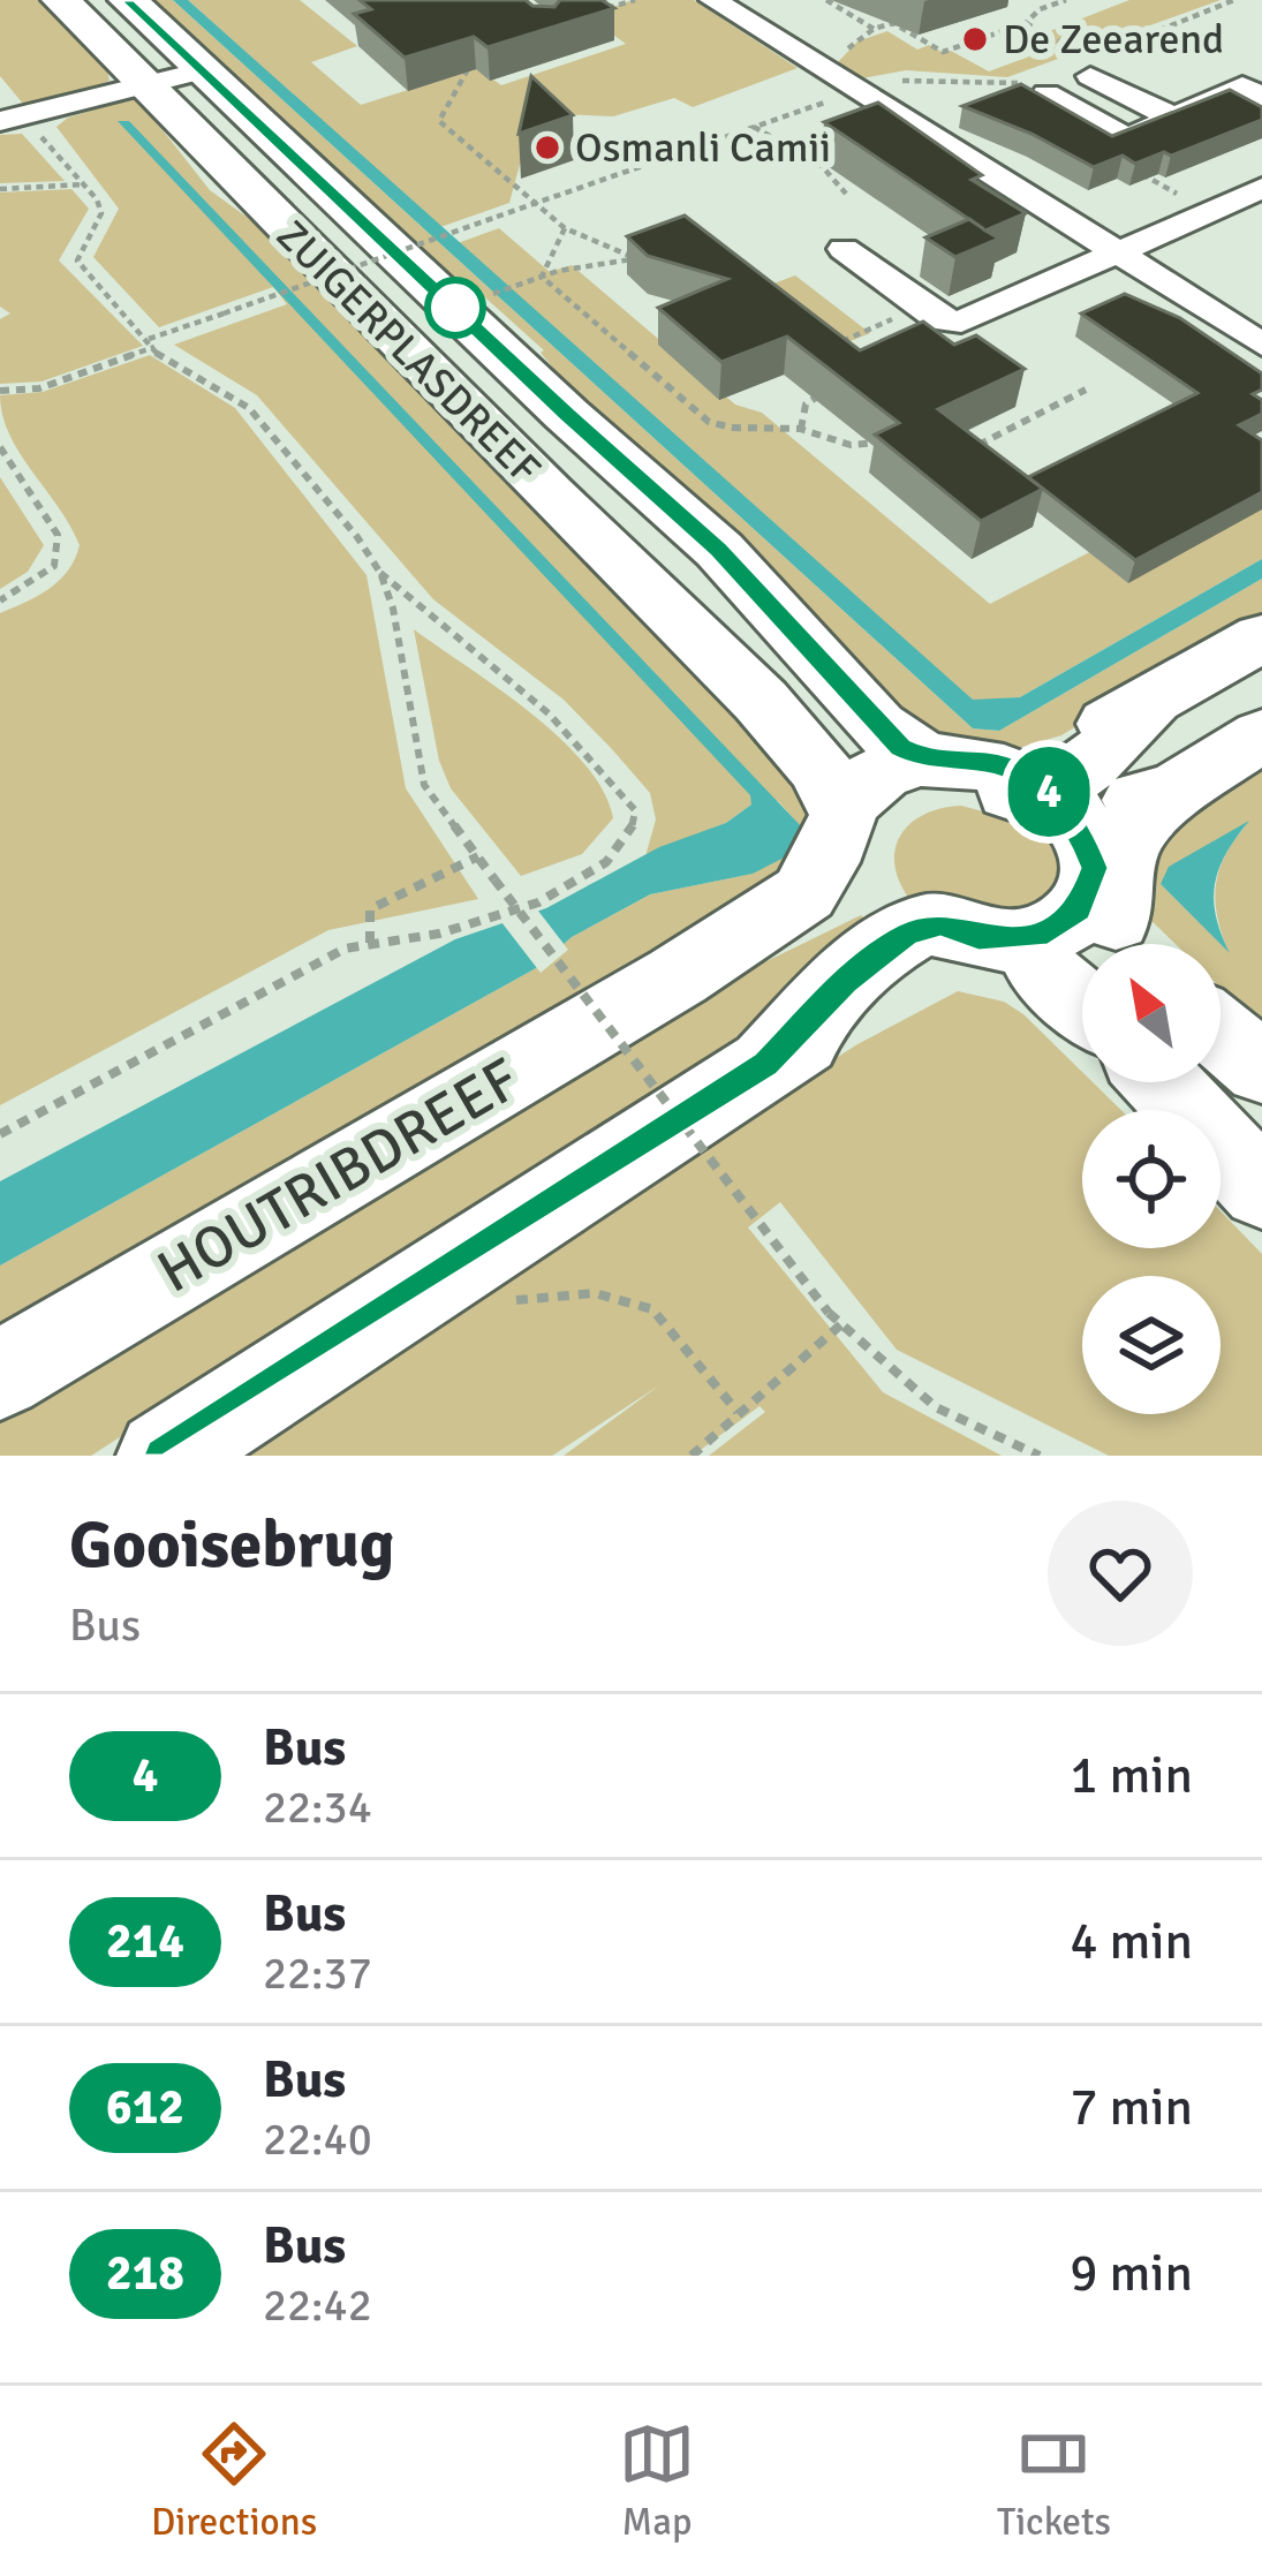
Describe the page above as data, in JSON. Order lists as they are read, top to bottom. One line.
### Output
{"streets":{"main road":["ZUIGERPLASDREEF","HOUTRIBDREEF"]},"crossings":[["ZUIGERPLASDREEF","HOUTRIBDREEF"]],"places":["De Zeearend","Osmanli Camii"],"lines":["bus line 4"],"north":"top left","page":{"on_map":"4","heading":["Gooisebrug","Bus"],"list":[{"mark":"4","name":"Bus","note":"22:34","value":"1 min"},{"mark":"214","name":"Bus","note":"22:37","value":"4 min"},{"mark":"612","name":"Bus","note":"22:40","value":"7 min"},{"mark":"218","name":"Bus","note":"22:42","value":"9 min"}],"tabs":["Directions","Map","Tickets"]}}
